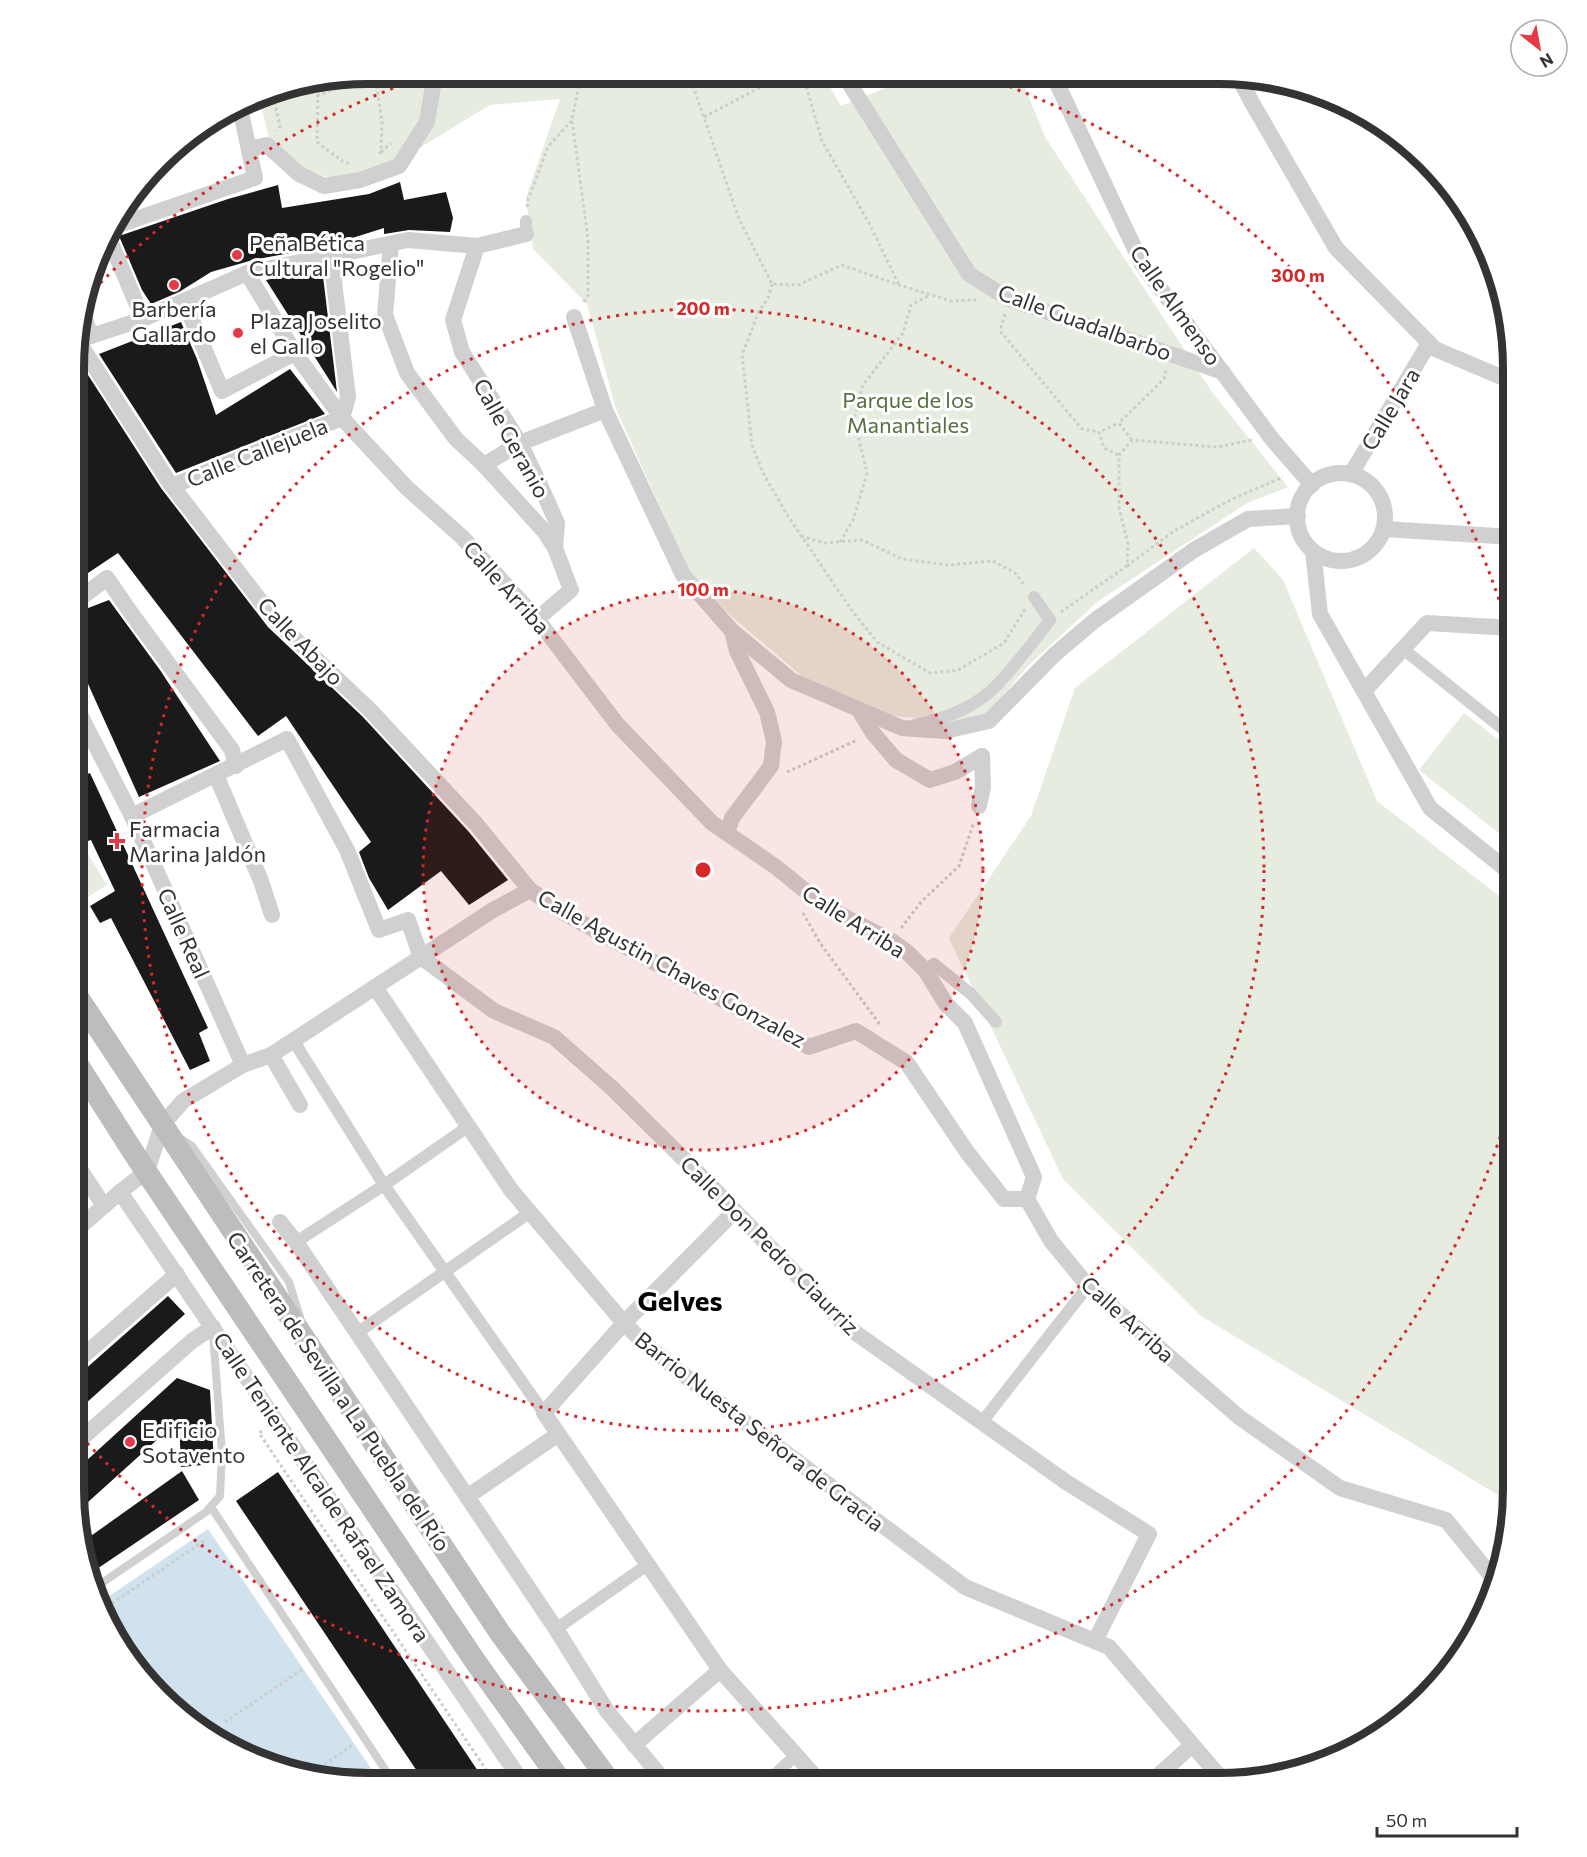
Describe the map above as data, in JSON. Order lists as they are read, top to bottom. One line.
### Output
{"streets":{"main road":["Carretera de Sevilla a La Puebla del Río"],"street":["Calle Almenso","Calle Guadalbarbo","Calle Jara","Calle Geranio","Calle Callejuela","Calle Arriba","Calle Abajo","Calle Real","Calle Agustin Chaves Gonzalez","Calle Don Pedro Ciaurriz","Barrio Nuesta Señora de Gracia","Calle Teniente Alcalde Rafael Zamora"]},"crossings":[["Calle Almenso","Calle Guadalbarbo"],["Calle Almenso","Calle Jara"],["Calle Geranio","Calle Arriba"],["Calle Callejuela","Calle Arriba"],["Calle Callejuela","Calle Abajo"],["Calle Arriba","Calle Agustin Chaves Gonzalez"],["Calle Abajo","Calle Agustin Chaves Gonzalez"],["Calle Real","Calle Agustin Chaves Gonzalez"],["Calle Agustin Chaves Gonzalez","Calle Don Pedro Ciaurriz"],["Calle Agustin Chaves Gonzalez","Carretera de Sevilla a La Puebla del Río"],["Calle Agustin Chaves Gonzalez","Barrio Nuesta Señora de Gracia"],["Calle Don Pedro Ciaurriz","Barrio Nuesta Señora de Gracia"]],"districts":["Gelves"],"parks":["Parque de los Manantiales"],"places":{"other":["Peña Bética Cultural \"Rogelio\"","Barbería Gallardo","Plaza Joselito el Gallo","Edificio Sotavento"],"health":["Farmacia Marina Jaldón"]},"scale_bar":"50 m","north":"bottom right","rings":["300 m","200 m","100 m"]}
